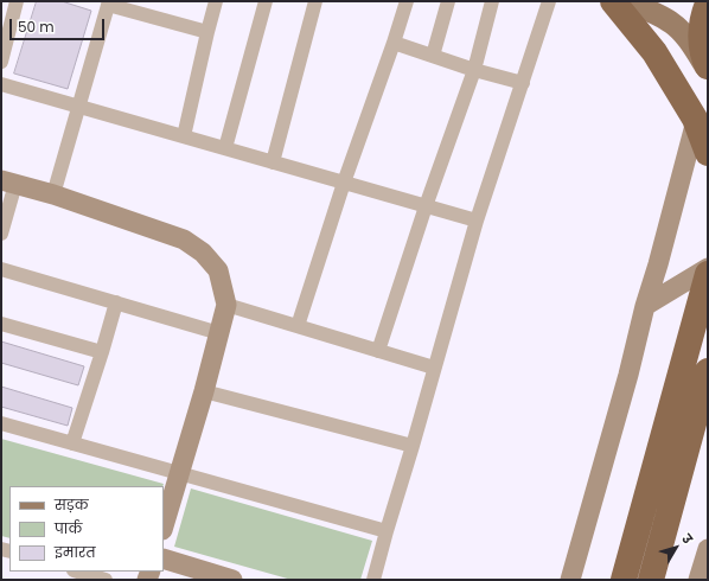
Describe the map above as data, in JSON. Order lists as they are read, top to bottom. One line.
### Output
{"legend":["सड़क","पार्क","इमारत"],"scale_bar":"50 m","north":"top right"}
